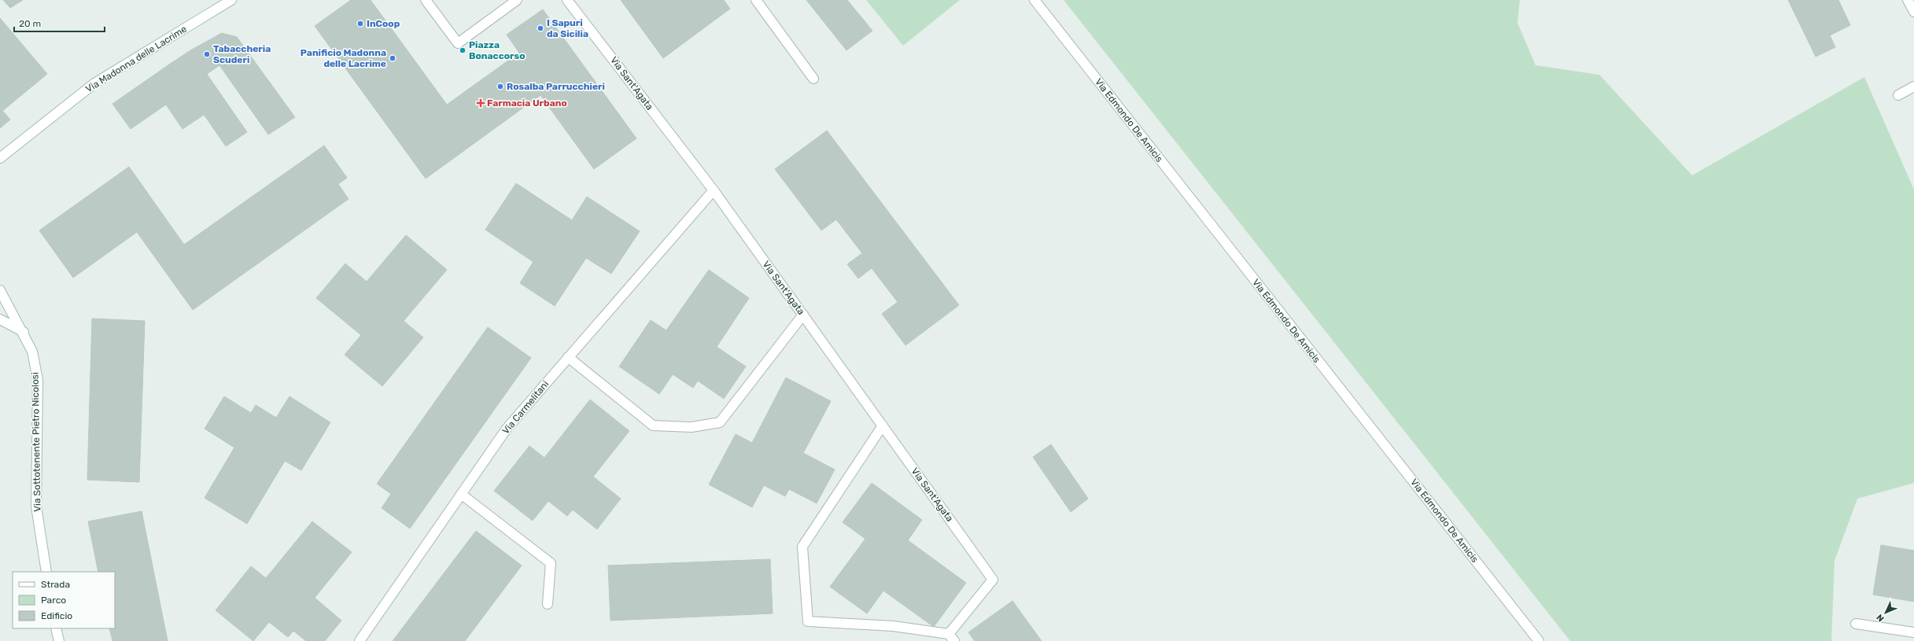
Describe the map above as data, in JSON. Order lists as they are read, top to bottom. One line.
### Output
{"streets":{"street":["Via Madonna delle Lacrime","Via Sant'Agata","Via Edmondo De Amicis","Via Carmelitani","Via Sottotenente Pietro Nicolosi"]},"crossings":[["Via Sant'Agata","Via Carmelitani"]],"places":{"other":["InCoop","I Sapuri da Sicilia","Piazza Bonaccorso","Tabaccheria Scuderi","Panificio Madonna delle Lacrime","Rosalba Parrucchieri"],"health":["Farmacia Urbano"]},"legend":["Strada","Parco","Edificio"],"scale_bar":"20 m","north":"bottom left"}
